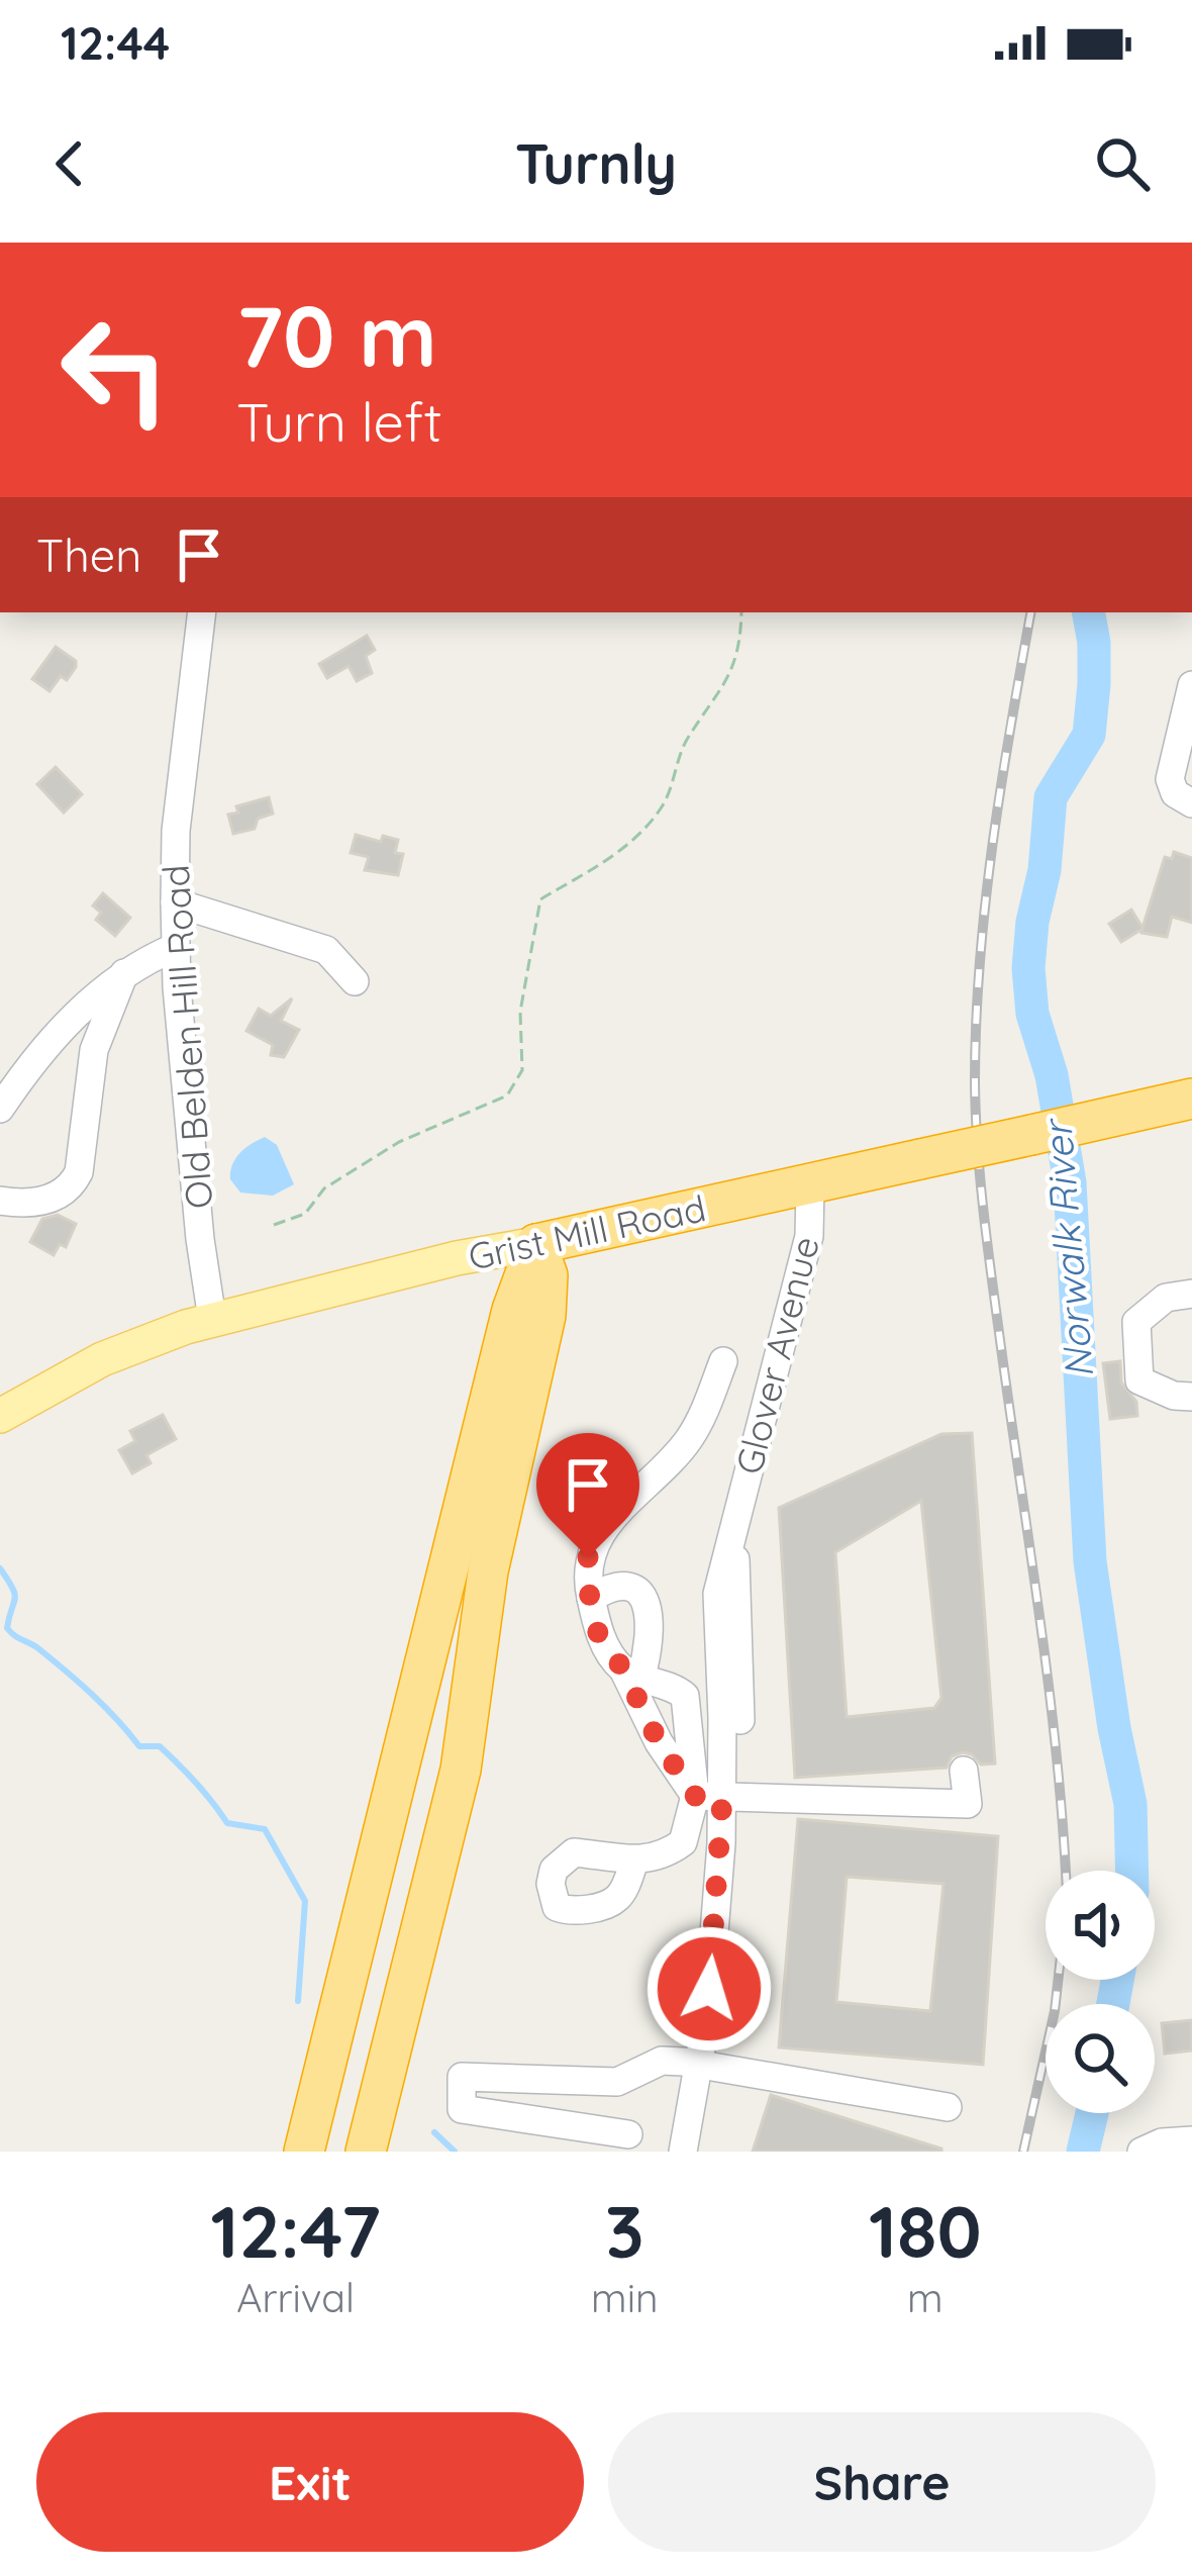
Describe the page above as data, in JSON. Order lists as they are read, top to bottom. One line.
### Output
{"streets":{"highway":["Grist Mill Road"],"street":["Old Belden Hill Road","Glover Avenue"]},"crossings":[["Old Belden Hill Road","Grist Mill Road"],["Grist Mill Road","Glover Avenue"]],"water":["Norwalk River"],"page":{"status":"12:44","header":"Turnly","turn":["70 m","Turn left"],"then":"Then","eta":["12:47","Arrival","3","min","180","m"],"buttons":["Exit","Share"]}}
